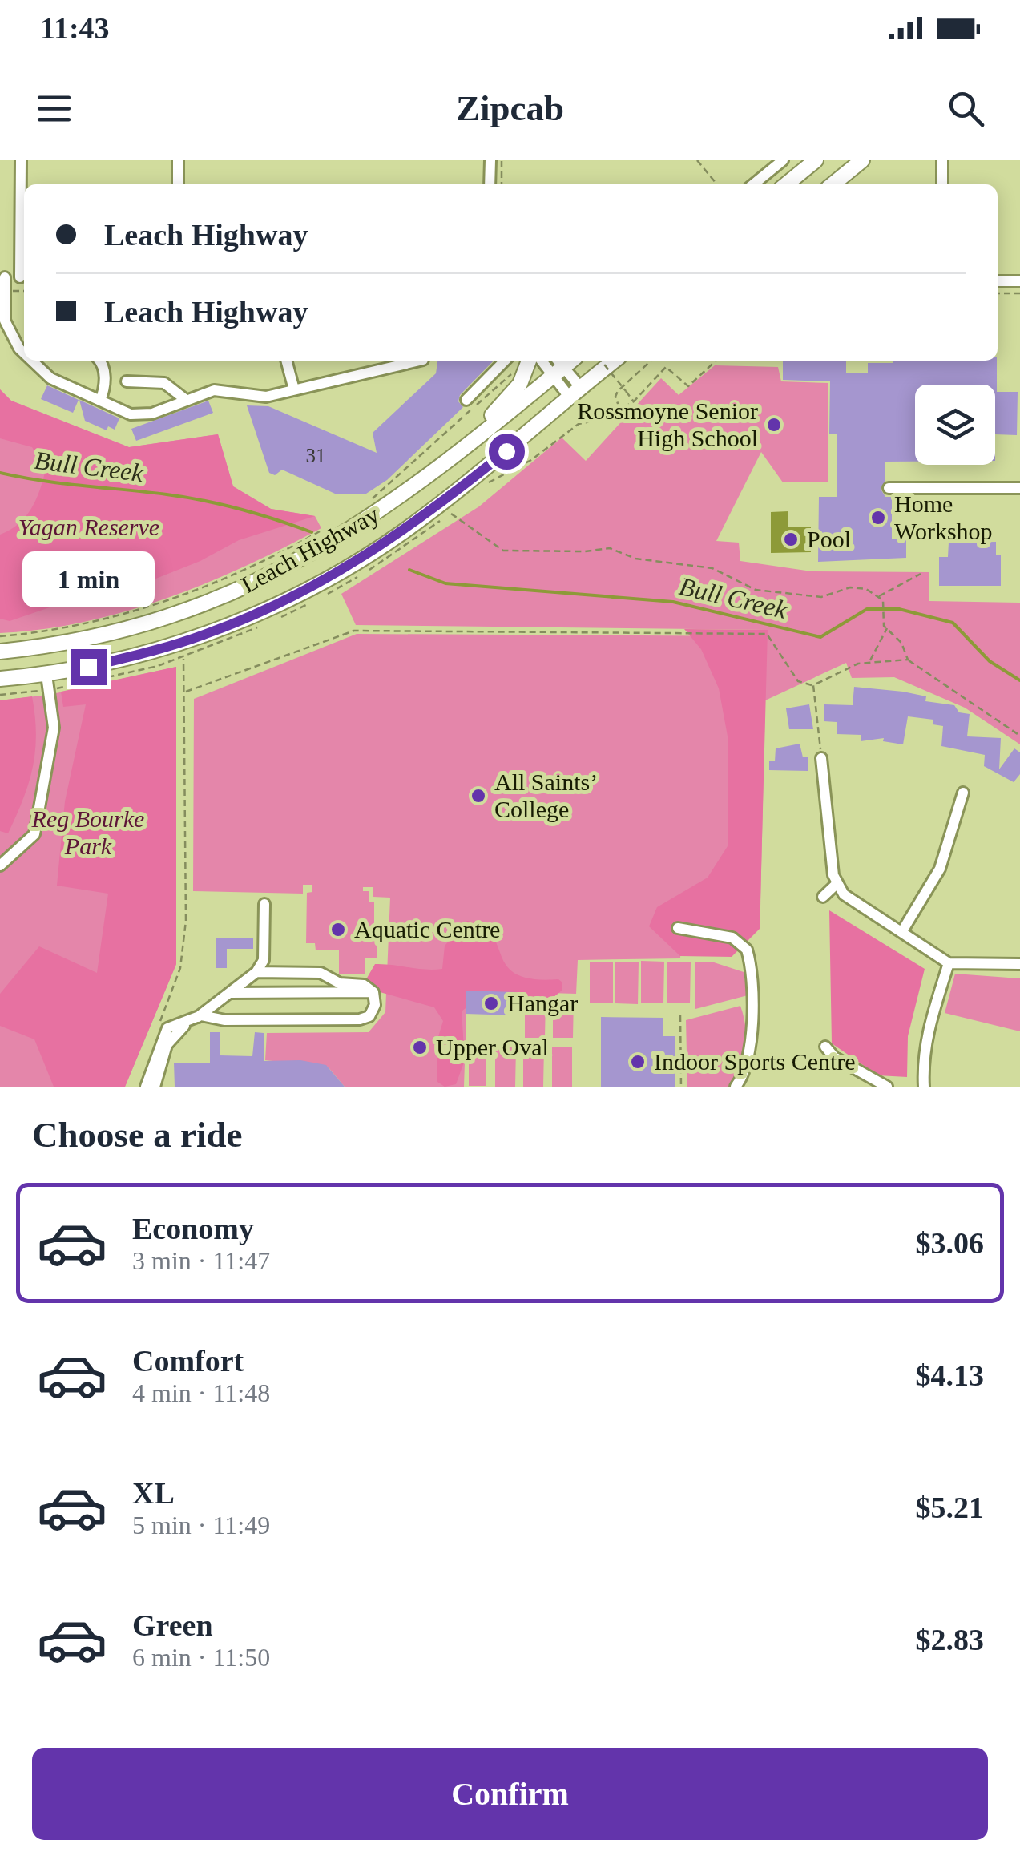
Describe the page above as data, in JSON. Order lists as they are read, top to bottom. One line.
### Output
{"streets":{"highway":["Leach Highway"]},"water":["Bull Creek"],"parks":["Yagan Reserve","Reg Bourke Park"],"places":["Rossmoyne Senior High School","Home Workshop","Pool","All Saints’ College","Aquatic Centre","Hangar","Upper Oval","Indoor Sports Centre"],"house_numbers":["31"],"page":{"status":"11:43","header":"Zipcab","banner":["Leach Highway","Leach Highway"],"bubble":"1 min","heading":"Choose a ride","list":[{"name":"Economy","note":"3 min · 11:47","value":"$3.06"},{"name":"Comfort","note":"4 min · 11:48","value":"$4.13"},{"name":"XL","note":"5 min · 11:49","value":"$5.21"},{"name":"Green","note":"6 min · 11:50","value":"$2.83"}],"buttons":"Confirm"}}
